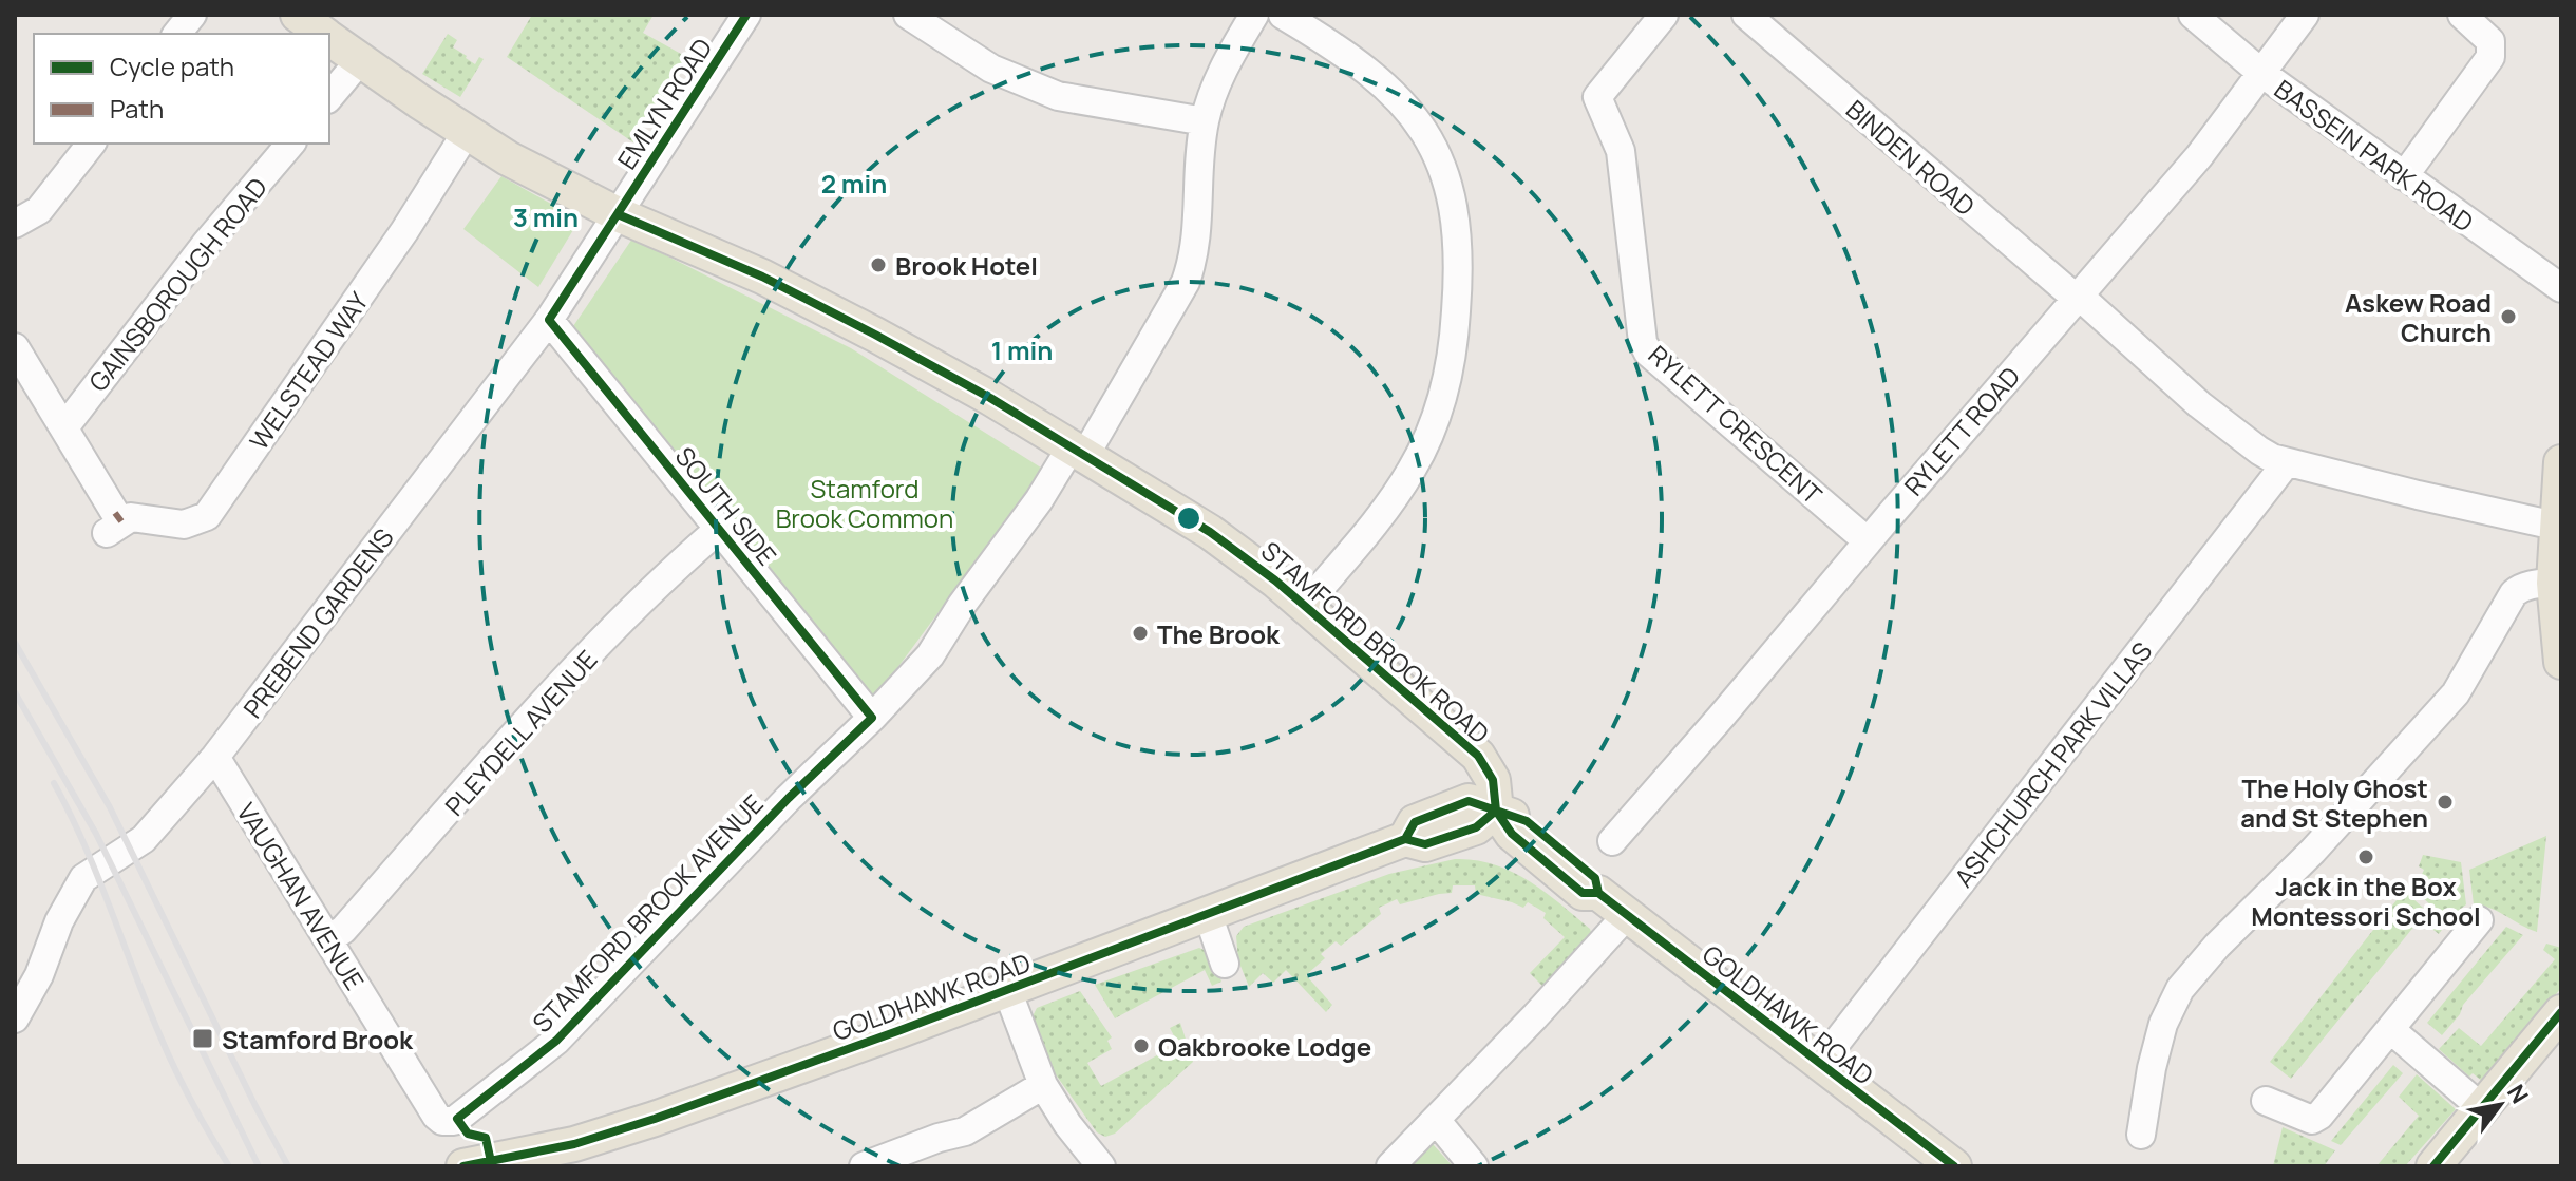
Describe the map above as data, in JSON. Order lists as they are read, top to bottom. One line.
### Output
{"streets":{"main road":["STAMFORD BROOK ROAD","GOLDHAWK ROAD"],"street":["EMLYN ROAD","BASSEIN PARK ROAD","BINDEN ROAD","GAINSBOROUGH ROAD","WELSTEAD WAY","RYLETT CRESCENT","RYLETT ROAD","SOUTH SIDE","PREBEND GARDENS","PLEYDELL AVENUE","ASHCHURCH PARK VILLAS","VAUGHAN AVENUE","STAMFORD BROOK AVENUE"]},"crossings":[["EMLYN ROAD","PREBEND GARDENS"],["EMLYN ROAD","STAMFORD BROOK ROAD"],["BASSEIN PARK ROAD","RYLETT ROAD"],["BINDEN ROAD","RYLETT ROAD"],["BINDEN ROAD","ASHCHURCH PARK VILLAS"],["GAINSBOROUGH ROAD","WELSTEAD WAY"],["WELSTEAD WAY","STAMFORD BROOK ROAD"],["RYLETT CRESCENT","RYLETT ROAD"],["SOUTH SIDE","PREBEND GARDENS"],["SOUTH SIDE","PLEYDELL AVENUE"],["SOUTH SIDE","STAMFORD BROOK AVENUE"],["PREBEND GARDENS","STAMFORD BROOK ROAD"],["PREBEND GARDENS","VAUGHAN AVENUE"],["STAMFORD BROOK ROAD","STAMFORD BROOK AVENUE"],["STAMFORD BROOK ROAD","GOLDHAWK ROAD"],["PLEYDELL AVENUE","VAUGHAN AVENUE"],["ASHCHURCH PARK VILLAS","GOLDHAWK ROAD"],["VAUGHAN AVENUE","STAMFORD BROOK AVENUE"]],"parks":["Stamford Brook Common"],"places":{"other":["Brook Hotel","Askew Road Church","The Brook","The Holy Ghost and St Stephen","Jack in the Box Montessori School","Oakbrooke Lodge"],"transit":["Stamford Brook"]},"legend":["Cycle path","Path"],"north":"top right","rings":["2 min","3 min","1 min"]}
